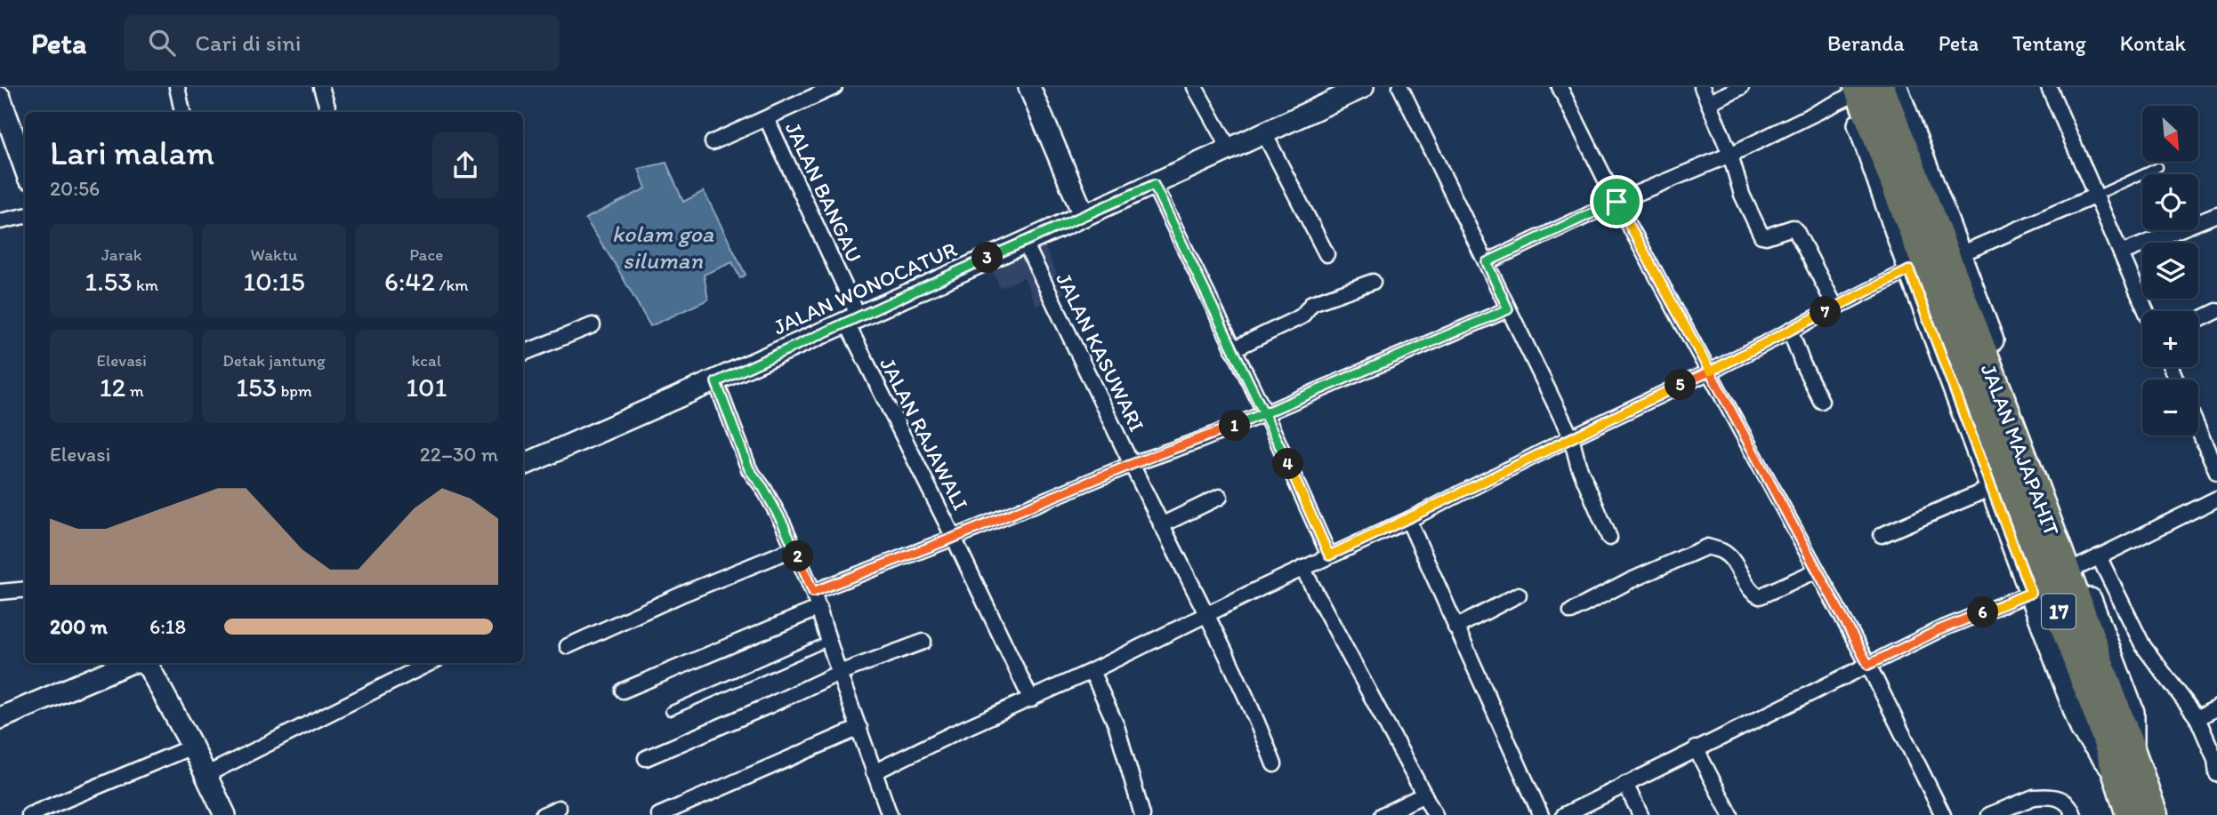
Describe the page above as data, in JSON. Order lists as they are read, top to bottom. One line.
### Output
{"streets":{"highway":["JALAN MAJAPAHIT","17"],"street":["JALAN BANGAU","JALAN WONOCATUR","JALAN KASUWARI","JALAN RAJAWALI"]},"crossings":[["JALAN BANGAU","JALAN WONOCATUR"],["JALAN BANGAU","JALAN RAJAWALI"],["JALAN WONOCATUR","JALAN KASUWARI"],["JALAN WONOCATUR","JALAN RAJAWALI"]],"water":["kolam goa siluman"],"north":"bottom right","page":{"header":"Peta","search":"Cari di sini","nav":["Beranda","Peta","Tentang","Kontak"],"map_buttons":["+","−"],"heading":["Lari malam","20:56"],"stats":[["Jarak","1.53 km"],["Waktu","10:15"],["Pace","6:42 /km"],["Elevasi","12 m"],["Detak jantung","153 bpm"],["kcal","101"]],"pins":["3","7","5","1","4","2","6"],"chart":["Elevasi","22–30 m"],"list":[{"name":"200 m","note":"6:18"}]}}
